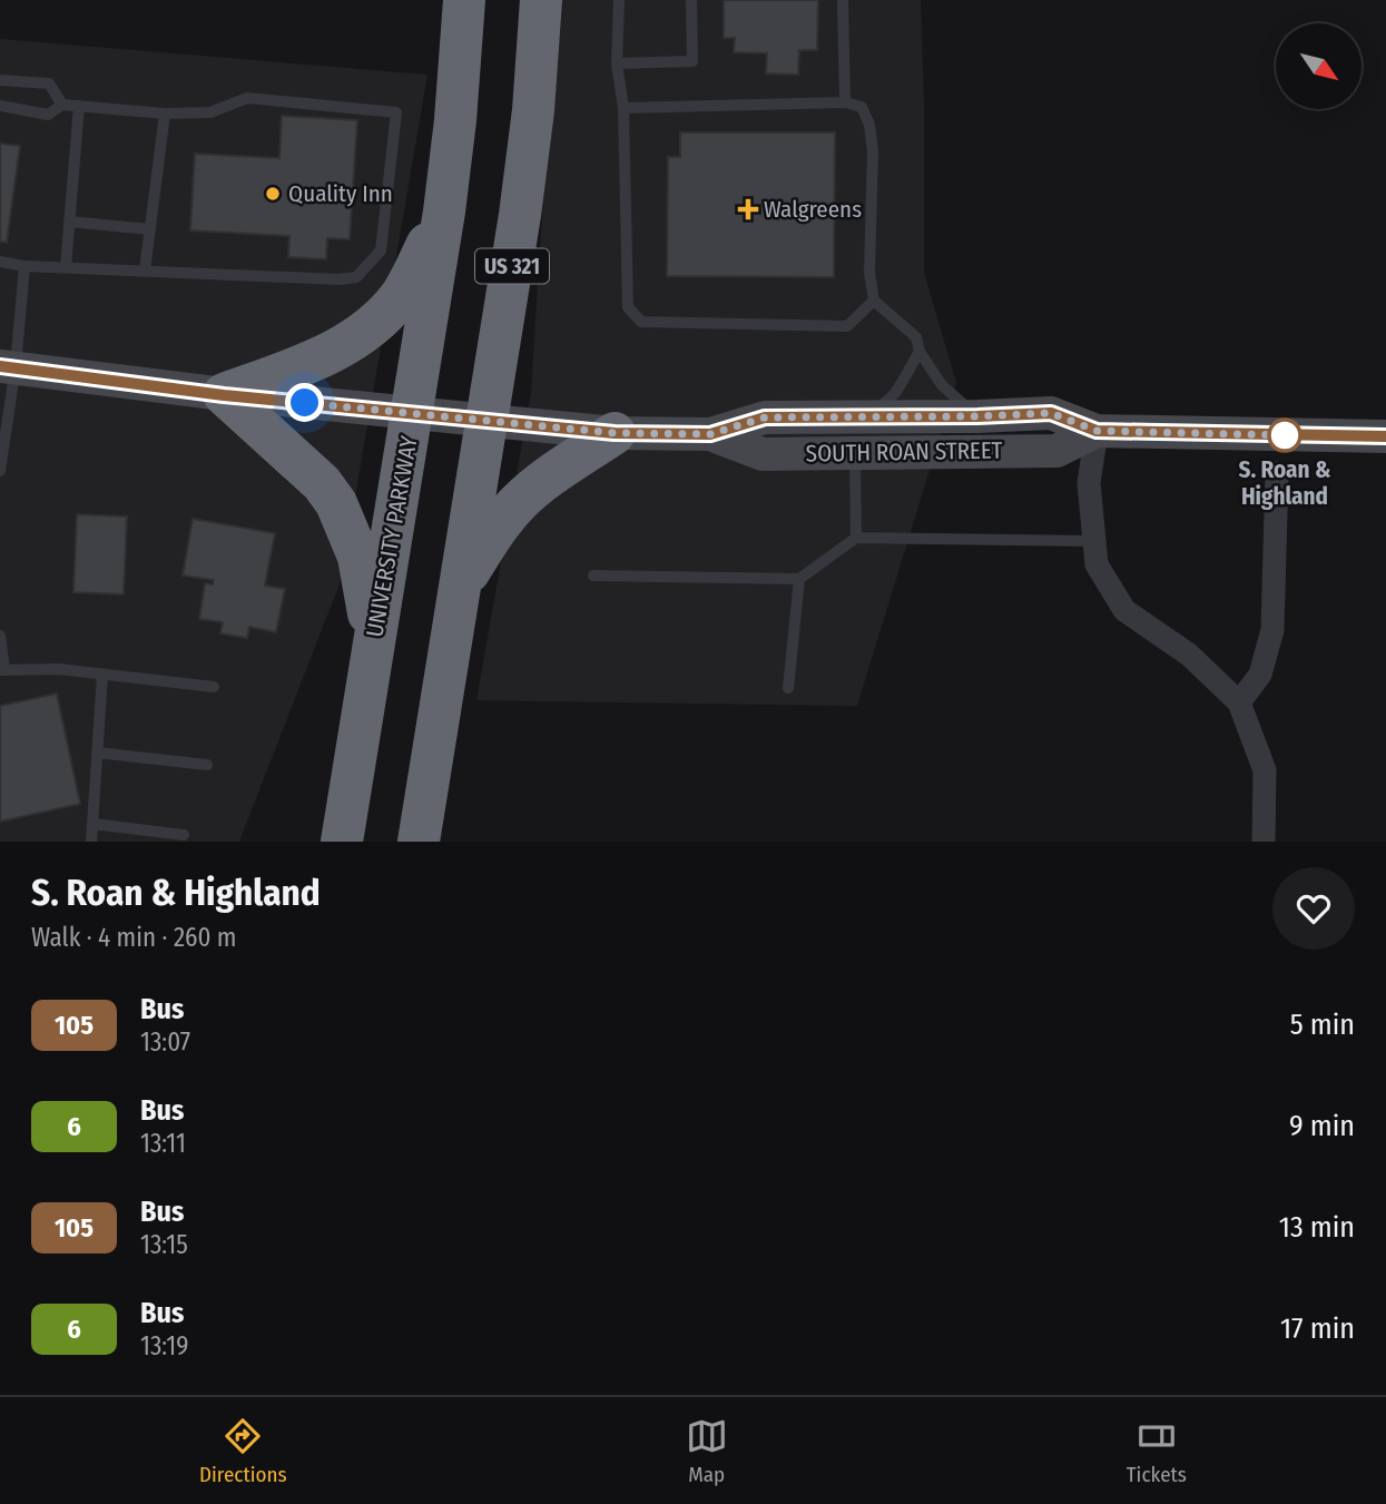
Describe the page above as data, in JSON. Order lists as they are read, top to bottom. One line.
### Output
{"streets":{"highway":["US 321","UNIVERSITY PARKWAY"],"main road":["SOUTH ROAN STREET"]},"crossings":[["US 321","SOUTH ROAN STREET"],["SOUTH ROAN STREET","UNIVERSITY PARKWAY"]],"places":{"other":["Quality Inn","S. Roan & Highland"],"health":["Walgreens"]},"lines":["bus line 105"],"north":"bottom right","page":{"heading":["S. Roan & Highland","Walk · 4 min · 260 m"],"list":[{"mark":"105","name":"Bus","note":"13:07","value":"5 min"},{"mark":"6","name":"Bus","note":"13:11","value":"9 min"},{"mark":"105","name":"Bus","note":"13:15","value":"13 min"},{"mark":"6","name":"Bus","note":"13:19","value":"17 min"}],"tabs":["Directions","Map","Tickets"]}}
